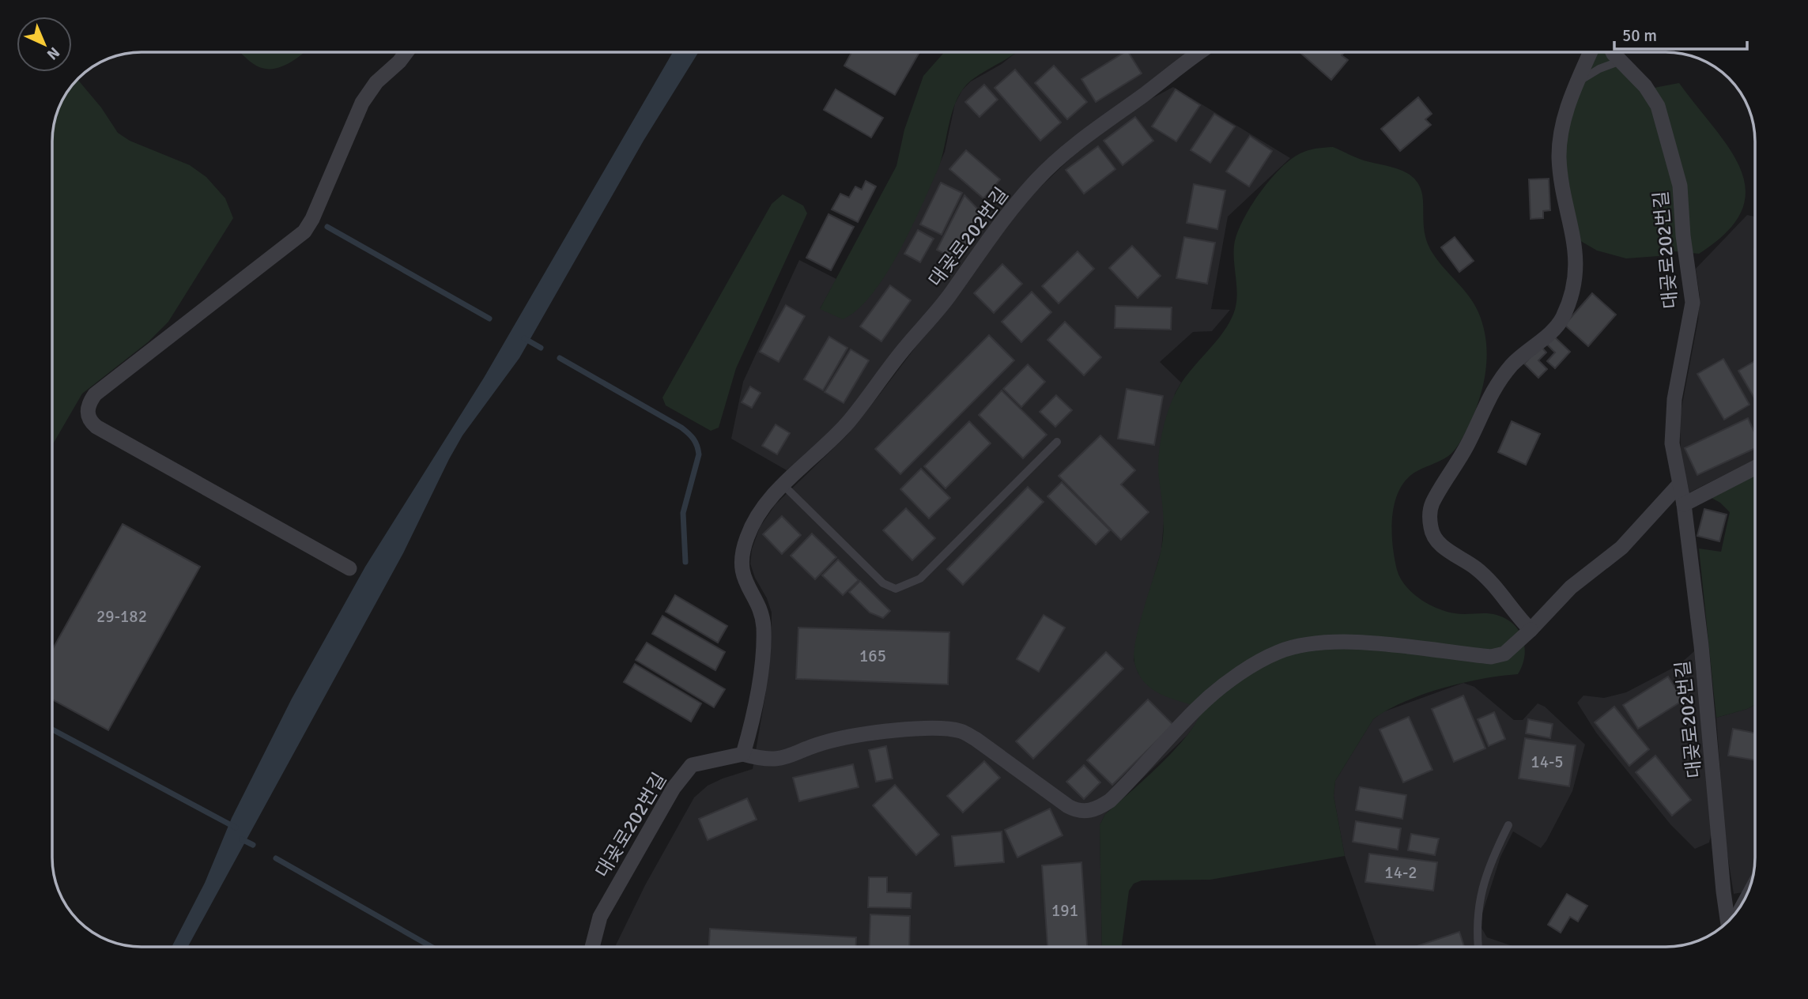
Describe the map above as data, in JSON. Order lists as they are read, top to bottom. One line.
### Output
{"streets":{"street":["대곶로202번길"]},"house_numbers":["29-182","165","14-5","14-2","191"],"scale_bar":"50 m","north":"bottom right"}
